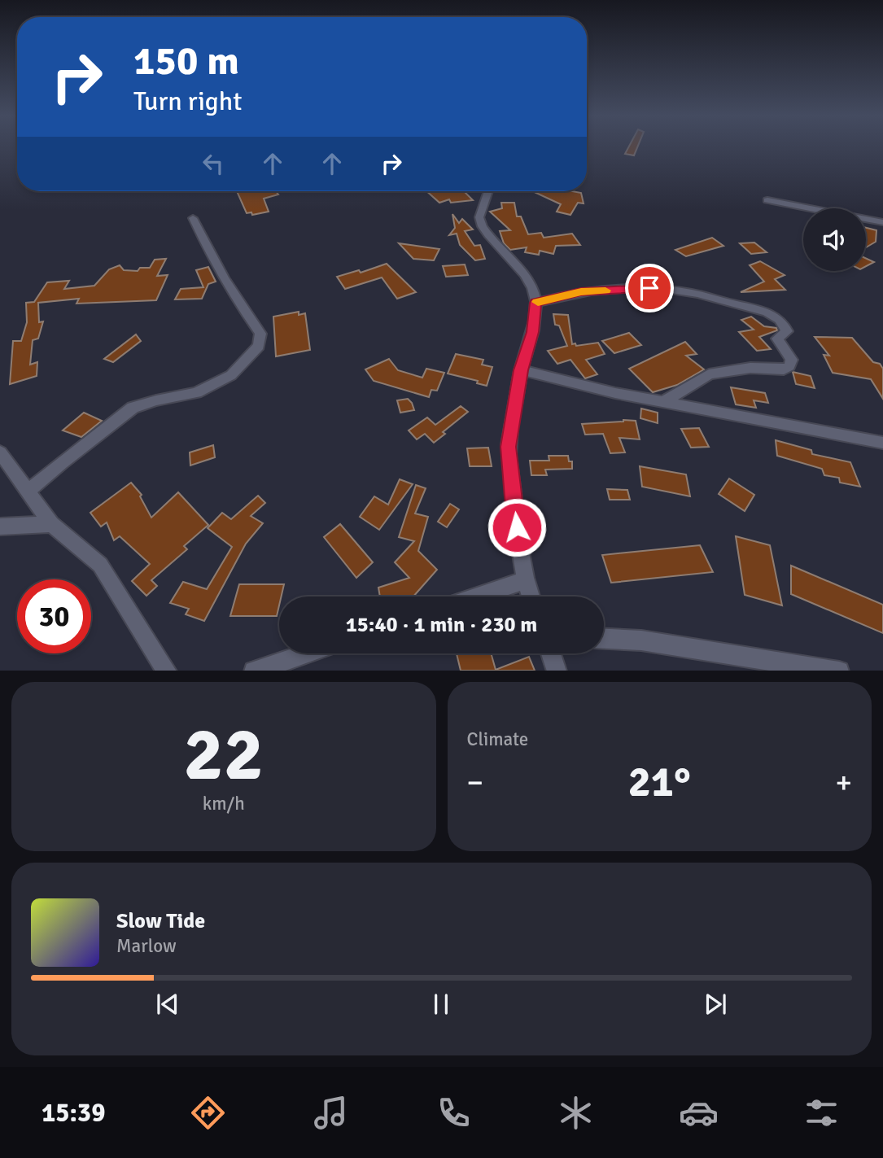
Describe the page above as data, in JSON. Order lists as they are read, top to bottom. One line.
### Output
{"page":{"turn":["150 m","Turn right"],"limit":"30","trip":"15:40 · 1 min · 230 m","tile":[["22","km/h"],"Climate"],"heat":["−","21°","+"],"song":["Slow Tide","Marlow"],"tabs":"15:39"}}
